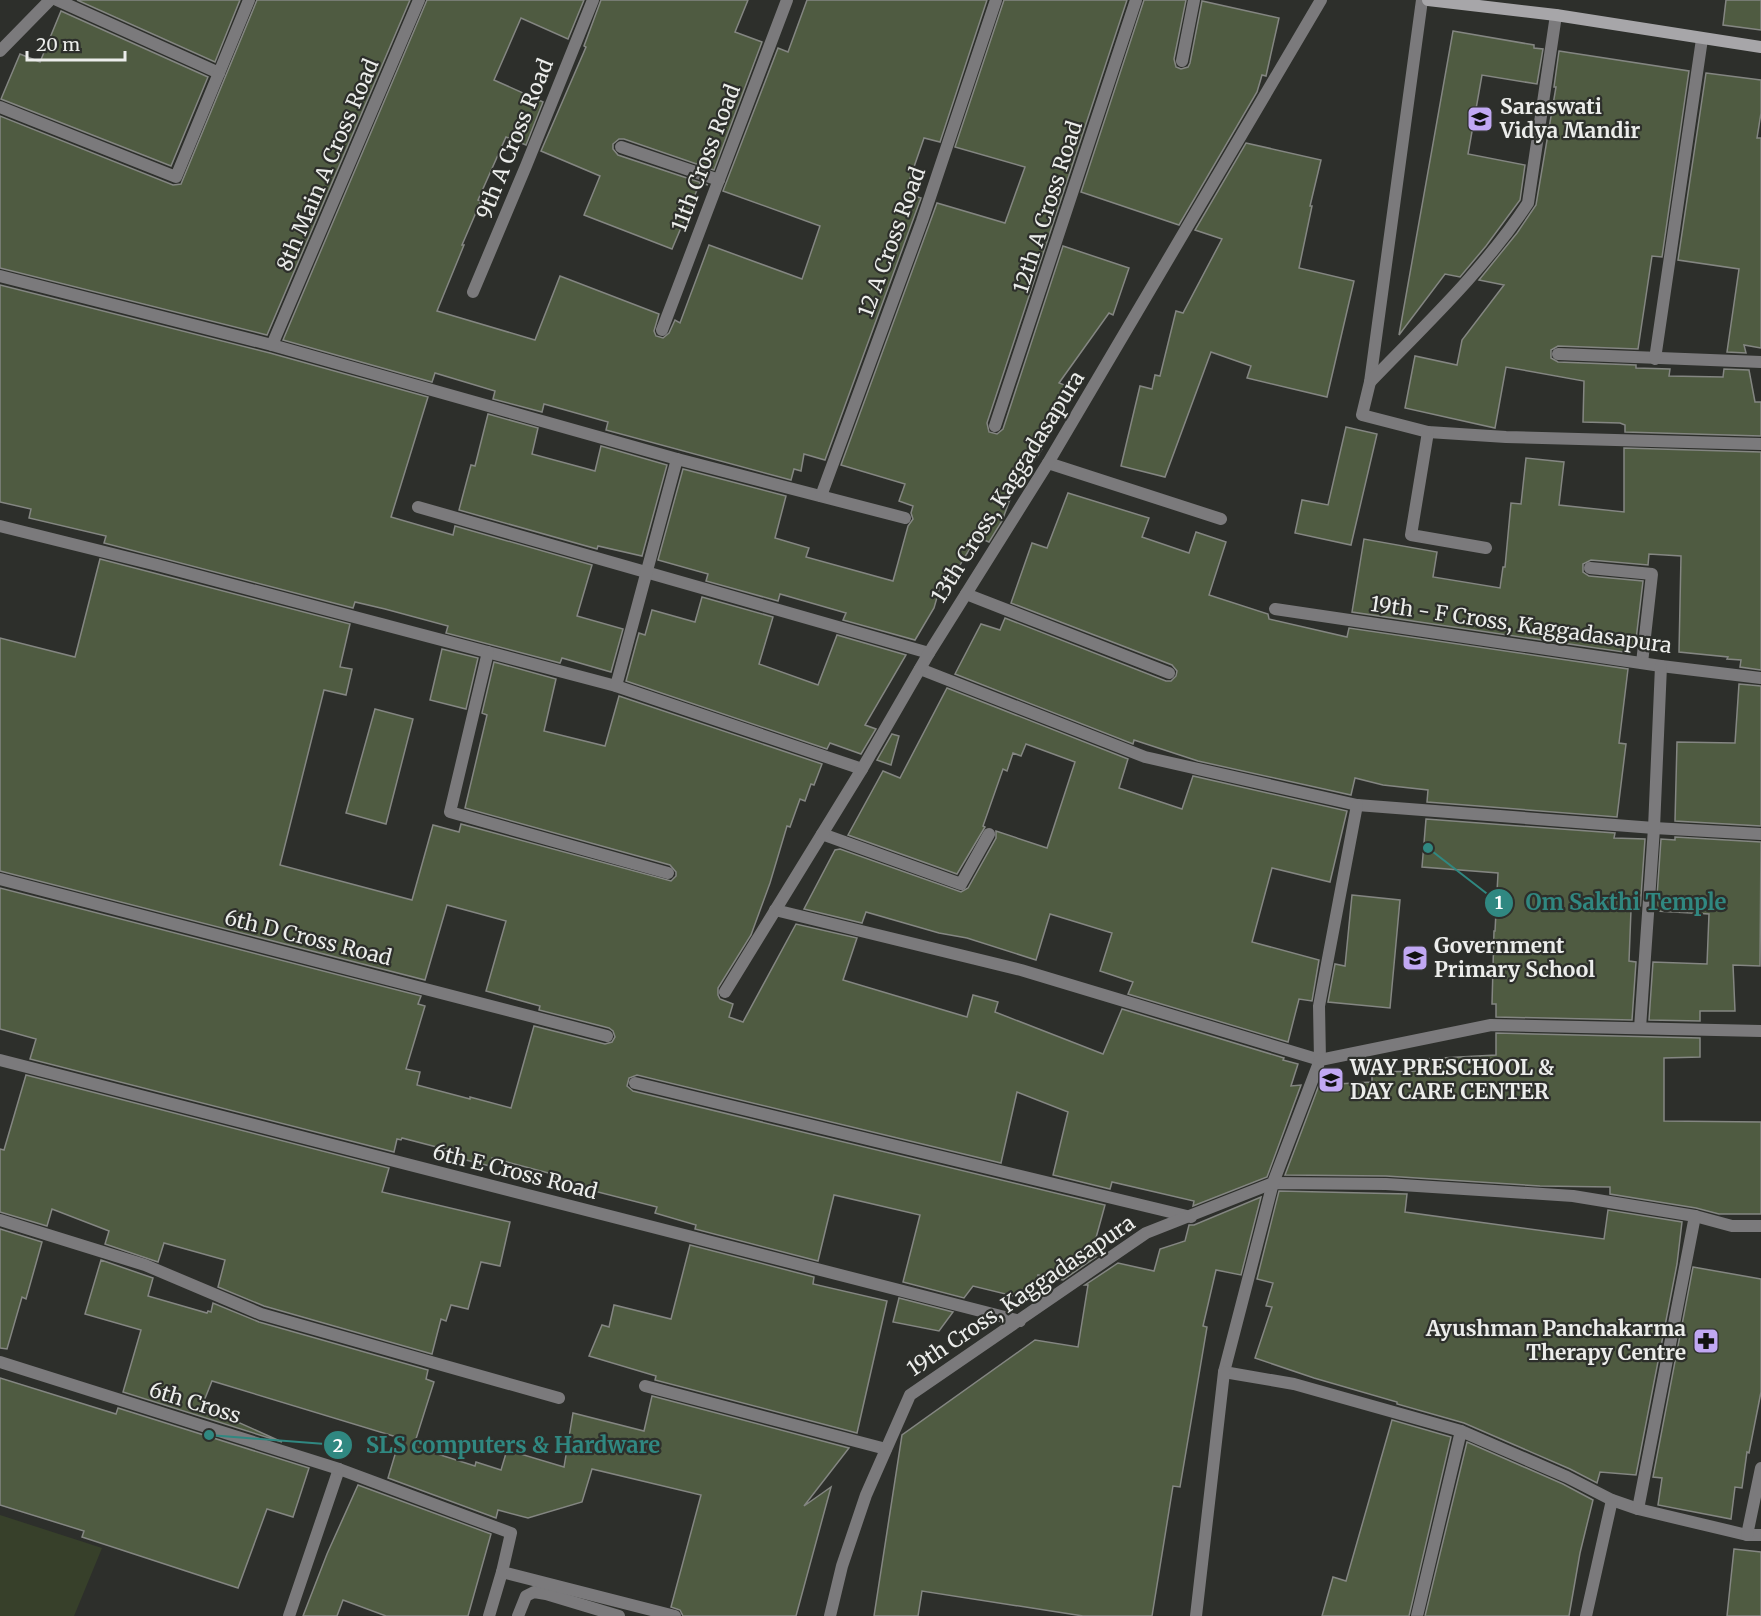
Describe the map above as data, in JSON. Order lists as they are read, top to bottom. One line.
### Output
{"streets":{"street":["9th A Cross Road","11th Cross Road","8th Main A Cross Road","12th A Cross Road","12 A Cross Road","13th Cross, Kaggadasapura","19th - F Cross, Kaggadasapura","6th D Cross Road","6th E Cross Road","19th Cross, Kaggadasapura","6th Cross"]},"crossings":[["6th E Cross Road","19th Cross, Kaggadasapura"]],"places":{"school or university":["Saraswati Vidya Mandir","Government Primary School","WAY PRESCHOOL & DAY CARE CENTER"],"other":["Om Sakthi Temple","SLS computers & Hardware"],"pharmacy":["Ayushman Panchakarma Therapy Centre"]},"scale_bar":"20 m"}
